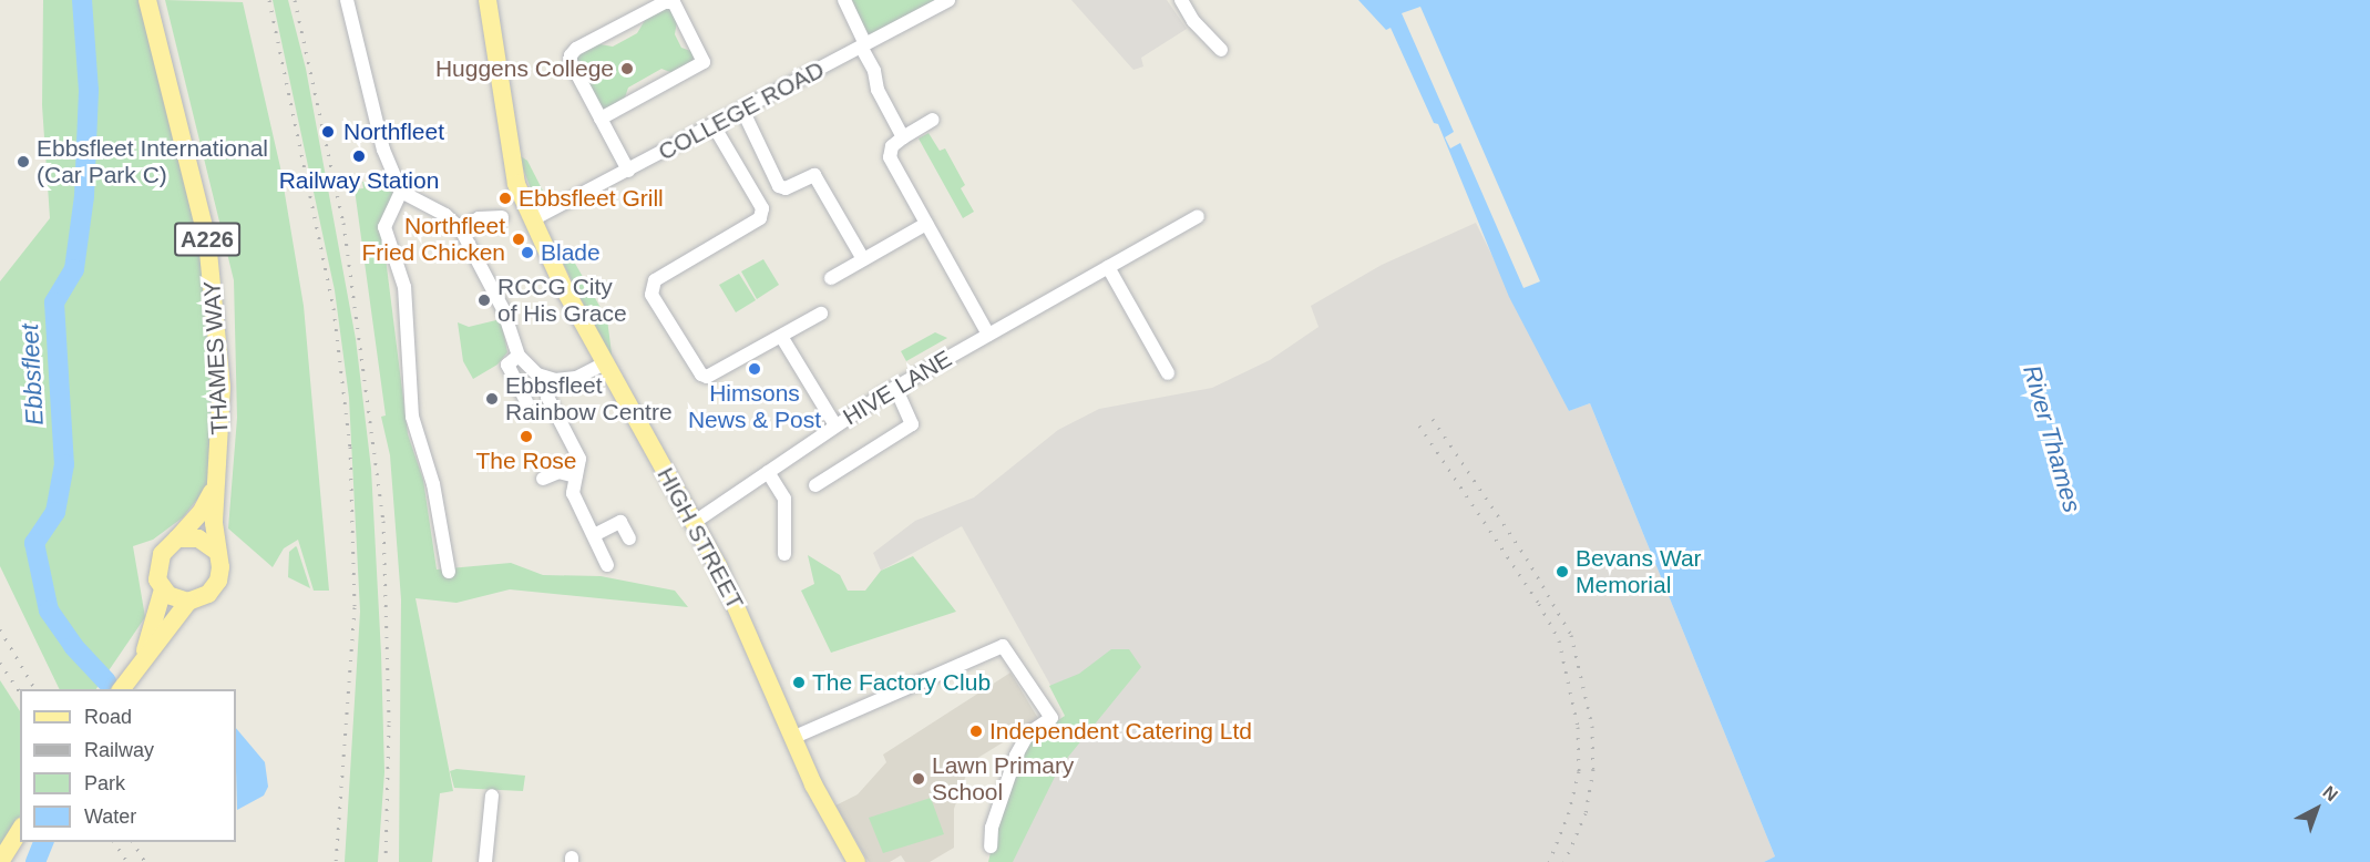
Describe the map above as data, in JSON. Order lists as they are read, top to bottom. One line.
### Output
{"streets":{"main road":["A226","THAMES WAY","HIGH STREET"],"street":["COLLEGE ROAD","HIVE LANE"]},"crossings":[["COLLEGE ROAD","HIGH STREET"],["HIVE LANE","HIGH STREET"]],"water":["Ebbsfleet","River Thames"],"places":["Huggens College","Northfleet","Railway Station","Ebbsfleet International (Car Park C)","Ebbsfleet Grill","Northfleet Fried Chicken","Blade","RCCG City of His Grace","Himsons News & Post","Ebbsfleet Rainbow Centre","The Rose","Bevans War Memorial","The Factory Club","Independent Catering Ltd","Lawn Primary School"],"legend":["Road","Railway","Park","Water"],"north":"top right"}
